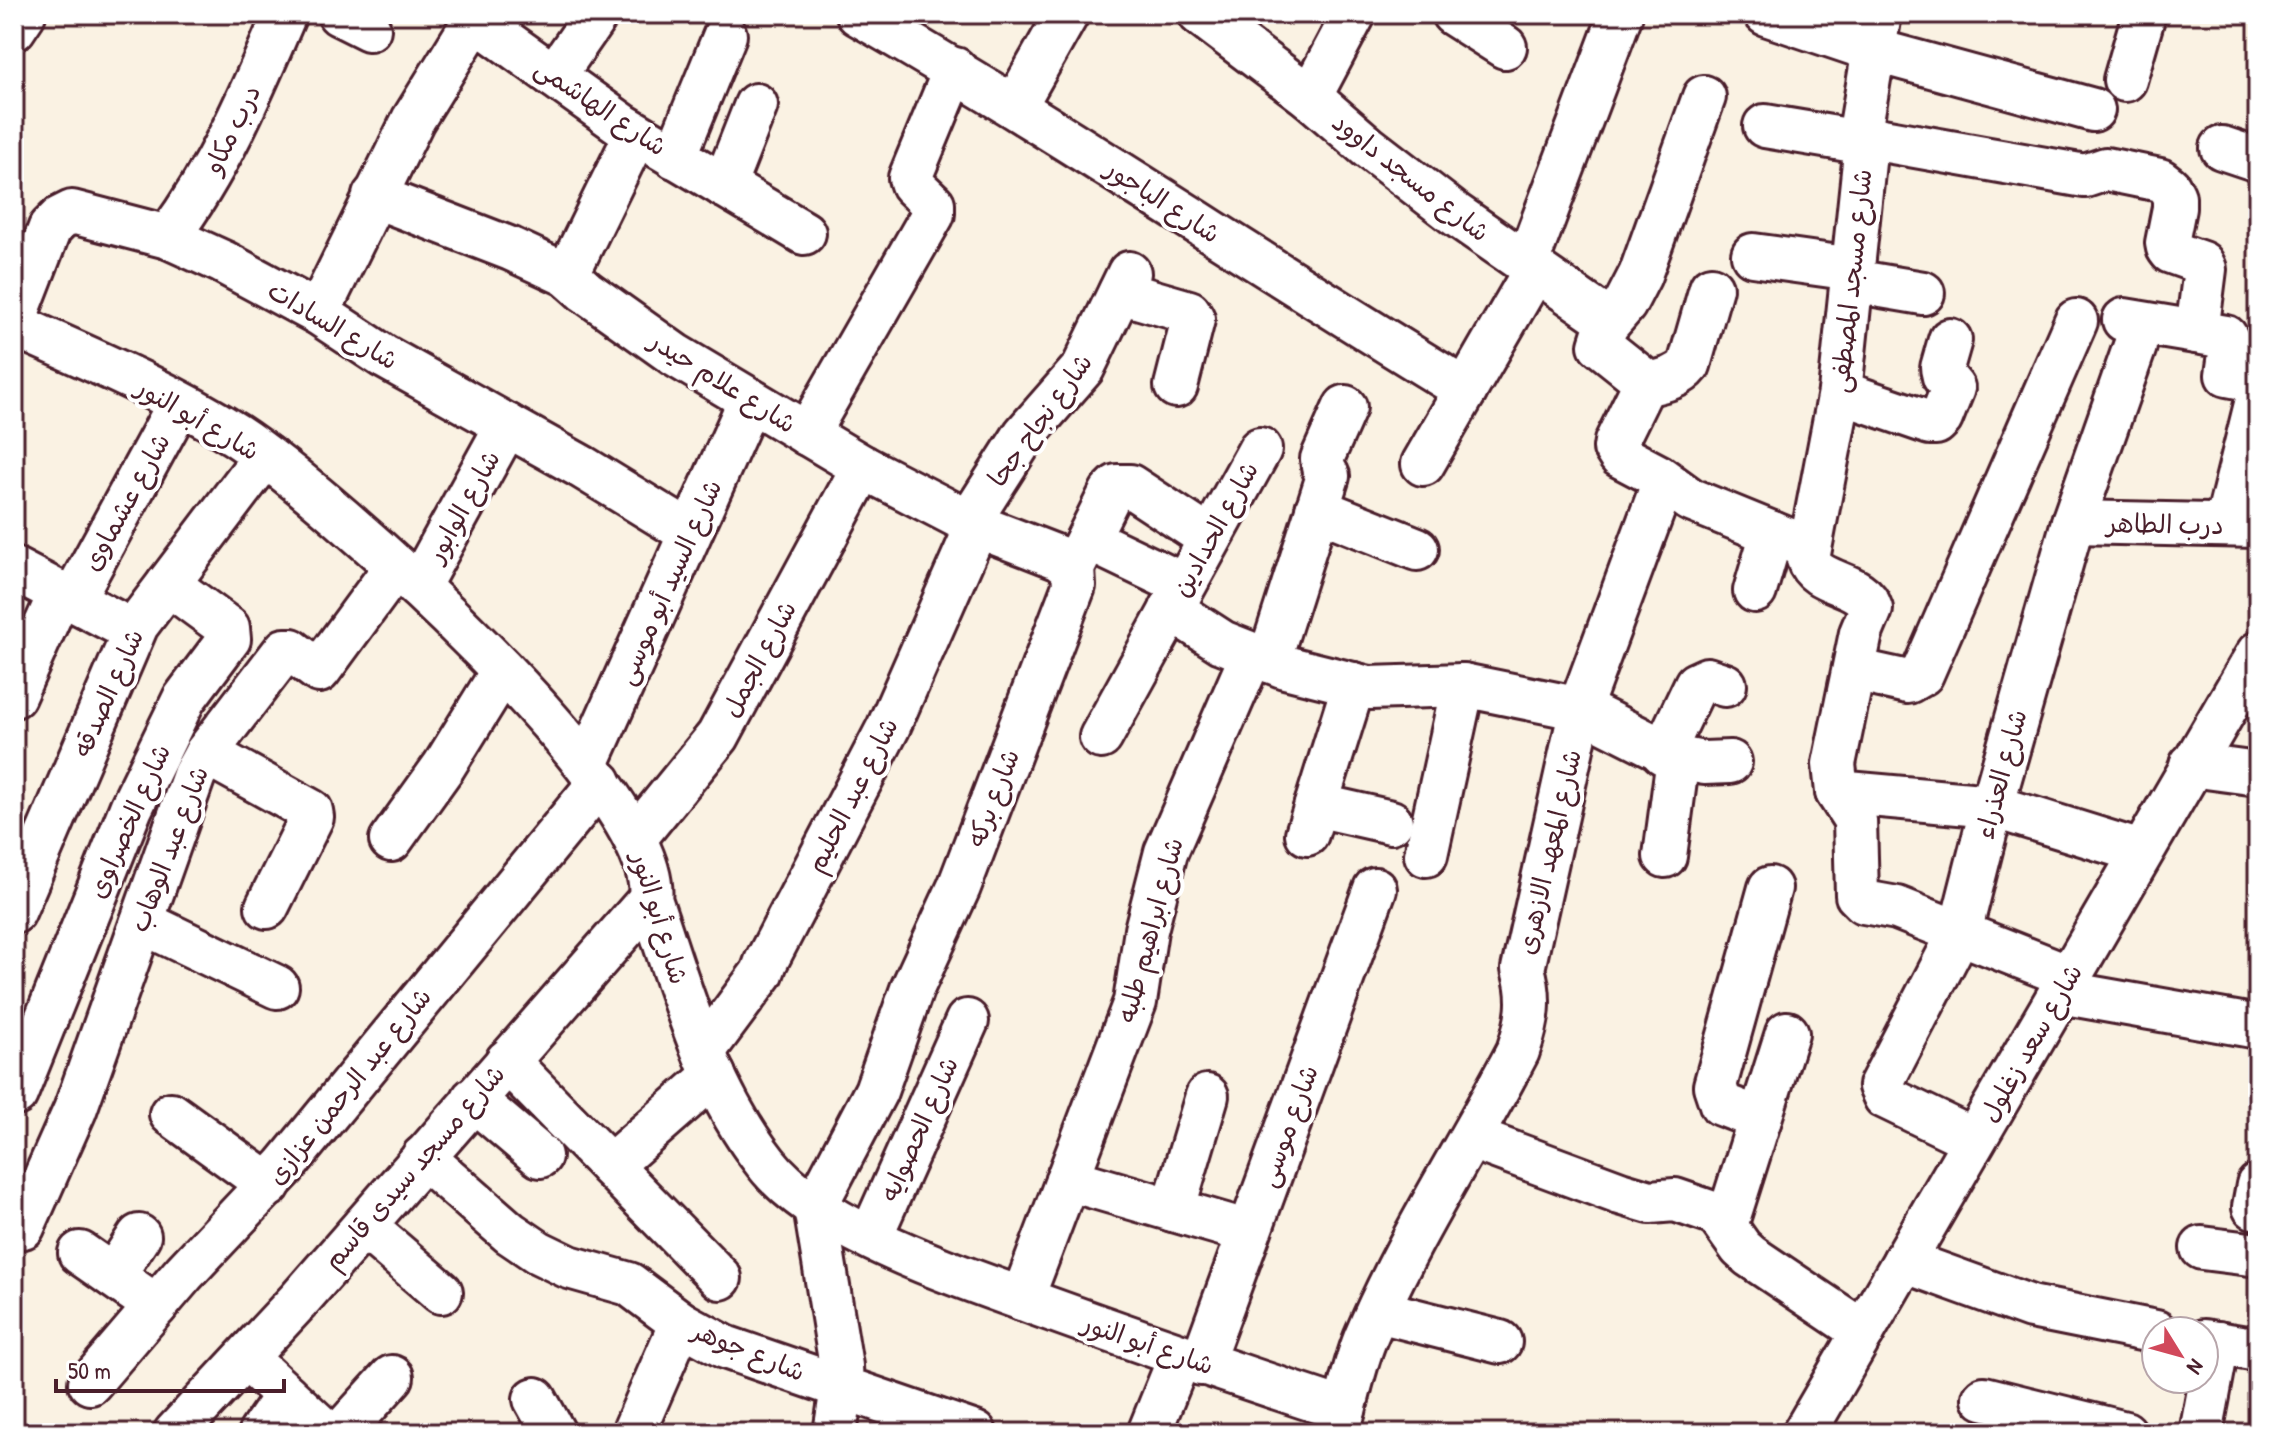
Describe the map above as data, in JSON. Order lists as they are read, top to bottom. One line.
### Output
{"streets":{"street":["شارع الهاشمى","درب مكاو","شارع مسجد داوود","شارع الباجور","شارع مسجد المصطفى","شارع السادات","شارع علام حيدر","شارع أبو النور","شارع نجاح جحا","شارع عشماوى","شارع الوابور","درب الطاهر","شارع الحدادين","شارع السيد أبو موسى","شارع الجمل","شارع الصدقه","شارع العذراء","شارع عبد الحليم","شارع بركه","شارع الخصراوى","شارع عبد الوهاب","شارع المعهد الازهرى","شارع ابراهيم طلبه","شارع سعد زغلول","شارع عبد الرحمن عزازى","شارع موسى","شارع الحصوايه","شارع مسجد سيدى قاسم","شارع جوهر"]},"crossings":[["شارع الهاشمى","شارع السادات"],["شارع الهاشمى","شارع علام حيدر"],["درب مكاو","شارع السادات"],["شارع السادات","شارع أبو النور"],["شارع السادات","شارع الوابور"],["شارع السادات","شارع السيد أبو موسى"],["شارع علام حيدر","شارع نجاح جحا"],["شارع علام حيدر","شارع الحدادين"],["شارع علام حيدر","شارع السيد أبو موسى"],["شارع علام حيدر","شارع الجمل"],["شارع علام حيدر","شارع عبد الحليم"],["شارع علام حيدر","شارع بركه"],["شارع أبو النور","شارع عشماوى"],["شارع أبو النور","شارع الوابور"],["شارع أبو النور","شارع السيد أبو موسى"],["شارع أبو النور","شارع الجمل"],["شارع أبو النور","شارع الصدقه"],["شارع أبو النور","شارع عبد الحليم"],["شارع أبو النور","شارع بركه"],["شارع أبو النور","شارع عبد الوهاب"],["شارع أبو النور","شارع المعهد الازهرى"],["شارع أبو النور","شارع ابراهيم طلبه"],["شارع أبو النور","شارع عبد الرحمن عزازى"],["شارع أبو النور","شارع موسى"],["شارع أبو النور","شارع الحصوايه"],["شارع أبو النور","شارع مسجد سيدى قاسم"],["شارع نجاح جحا","شارع عبد الحليم"],["شارع الوابور","شارع عبد الوهاب"],["درب الطاهر","شارع العذراء"],["شارع الحدادين","شارع بركه"],["شارع الحدادين","شارع المعهد الازهرى"],["شارع الحدادين","شارع ابراهيم طلبه"],["شارع السيد أبو موسى","شارع عبد الرحمن عزازى"],["شارع الصدقه","شارع الخصراوى"],["شارع العذراء","شارع سعد زغلول"],["شارع مسجد سيدى قاسم","شارع جوهر"]],"scale_bar":"50 m","north":"bottom right"}
